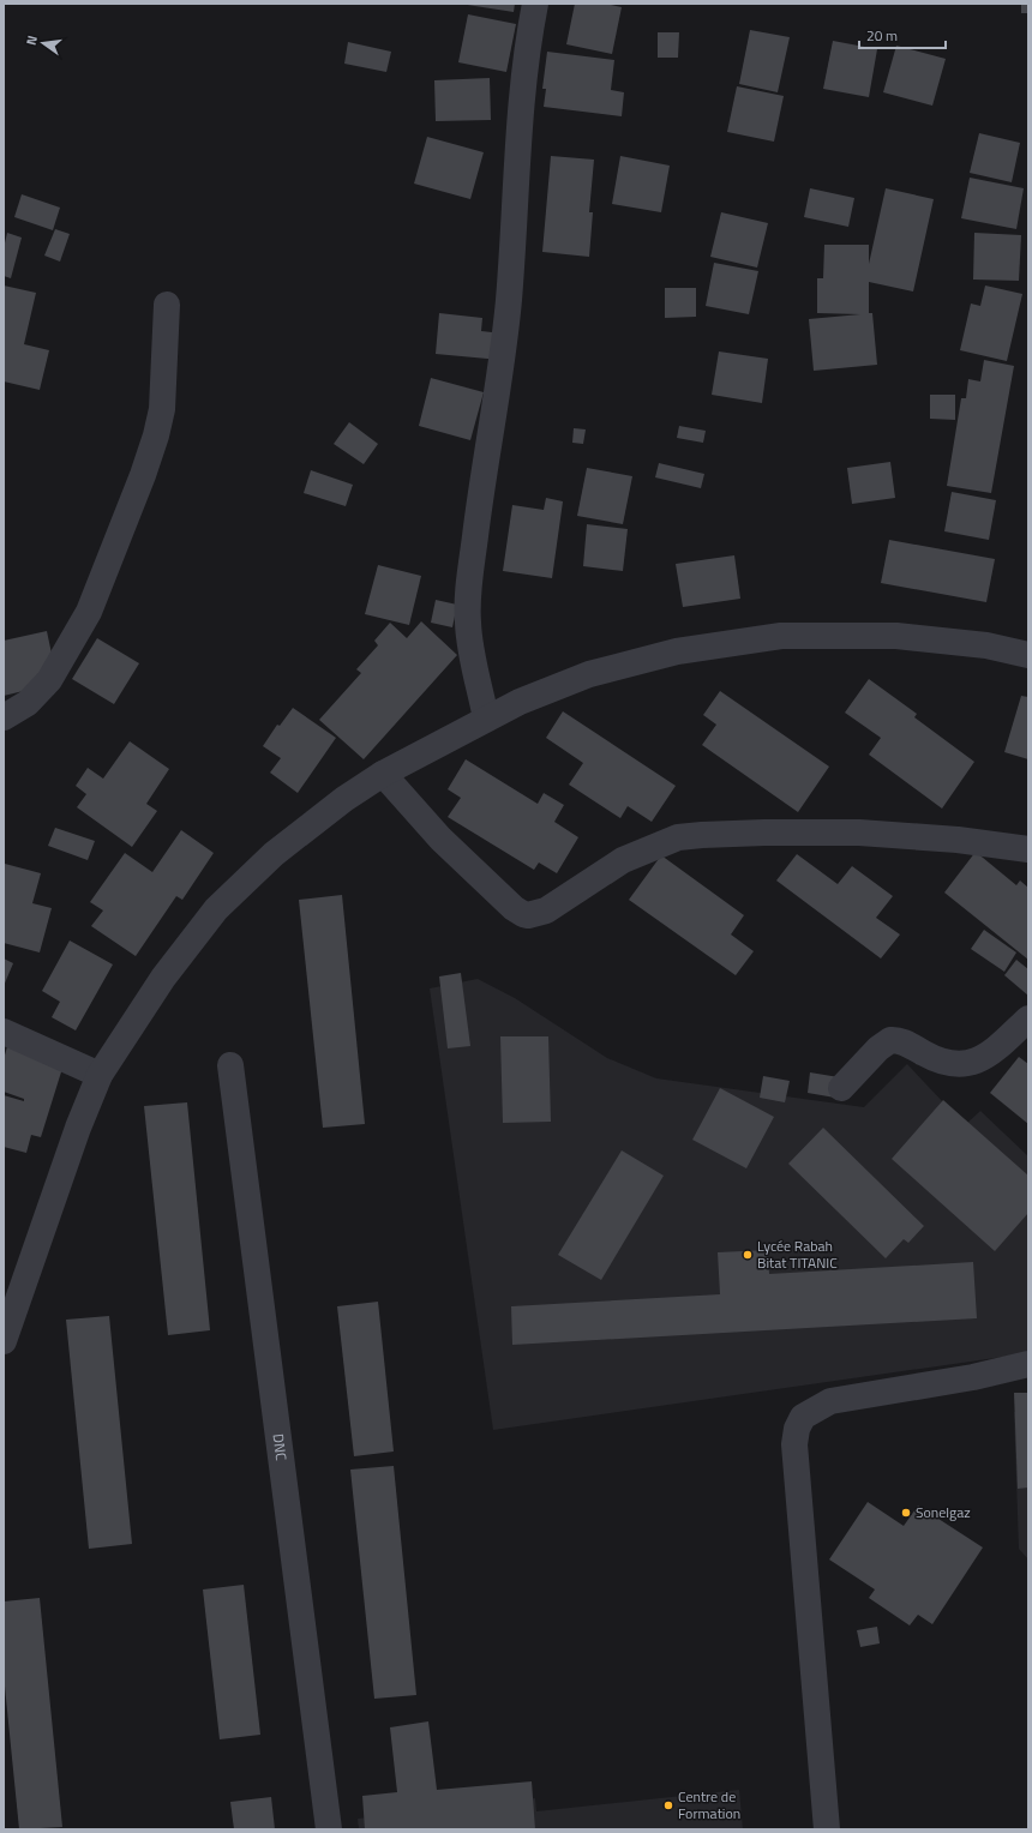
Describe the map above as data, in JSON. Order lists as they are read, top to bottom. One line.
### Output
{"streets":{"street":["DNC"]},"places":["Lycée Rabah Bitat TITANIC","Sonelgaz","Centre de Formation"],"scale_bar":"20 m","north":"left"}
